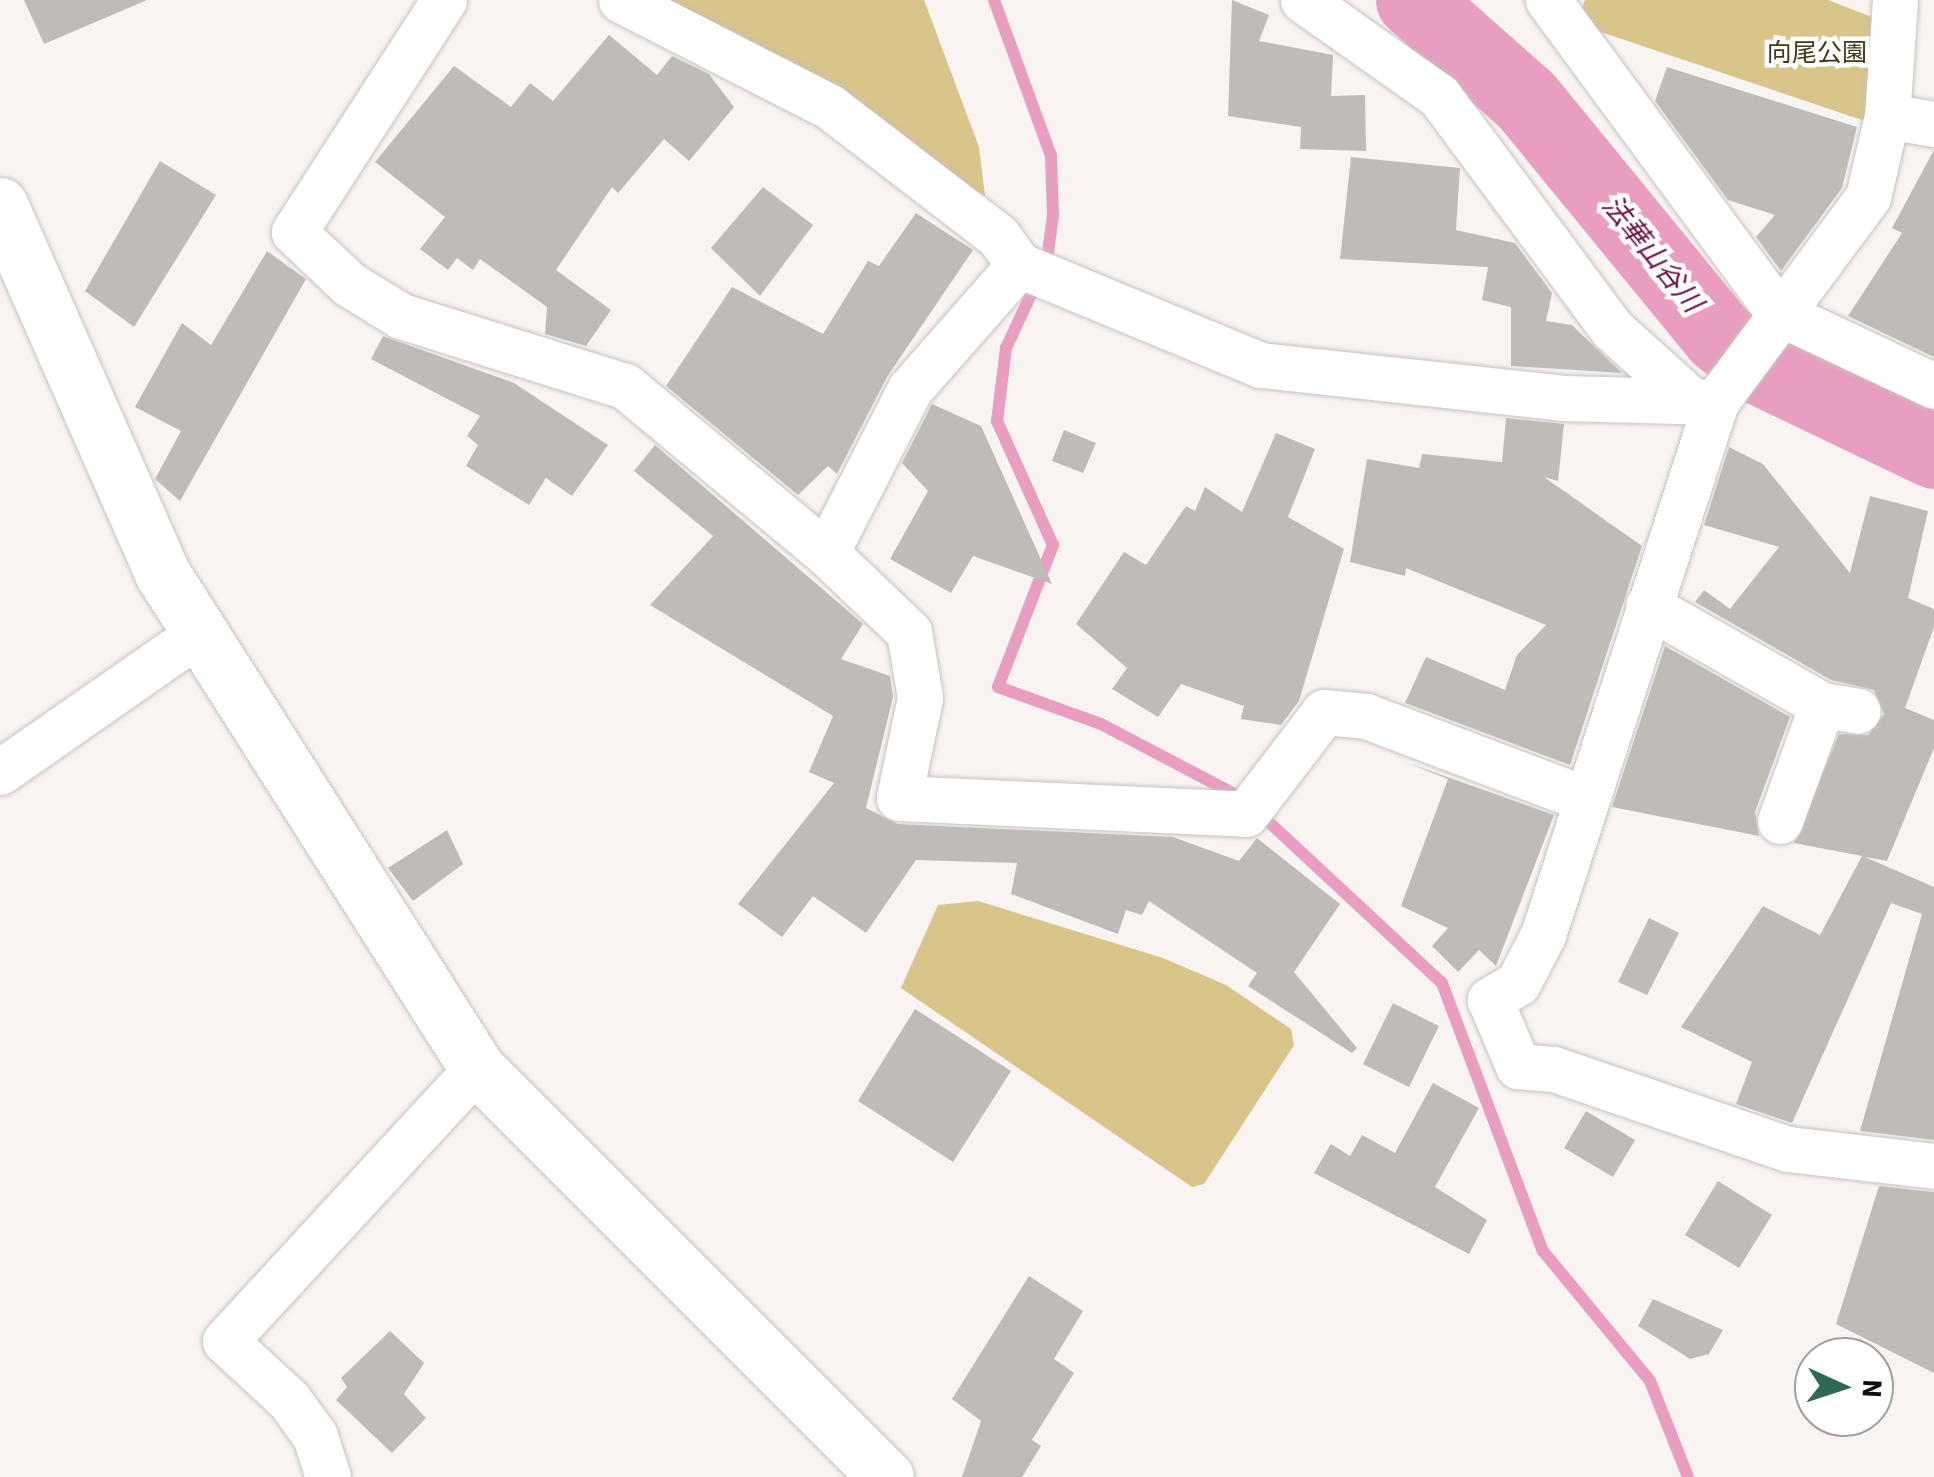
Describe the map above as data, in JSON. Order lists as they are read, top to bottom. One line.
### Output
{"water":["法華山谷川"],"parks":["向尾公園"],"north":"right"}
